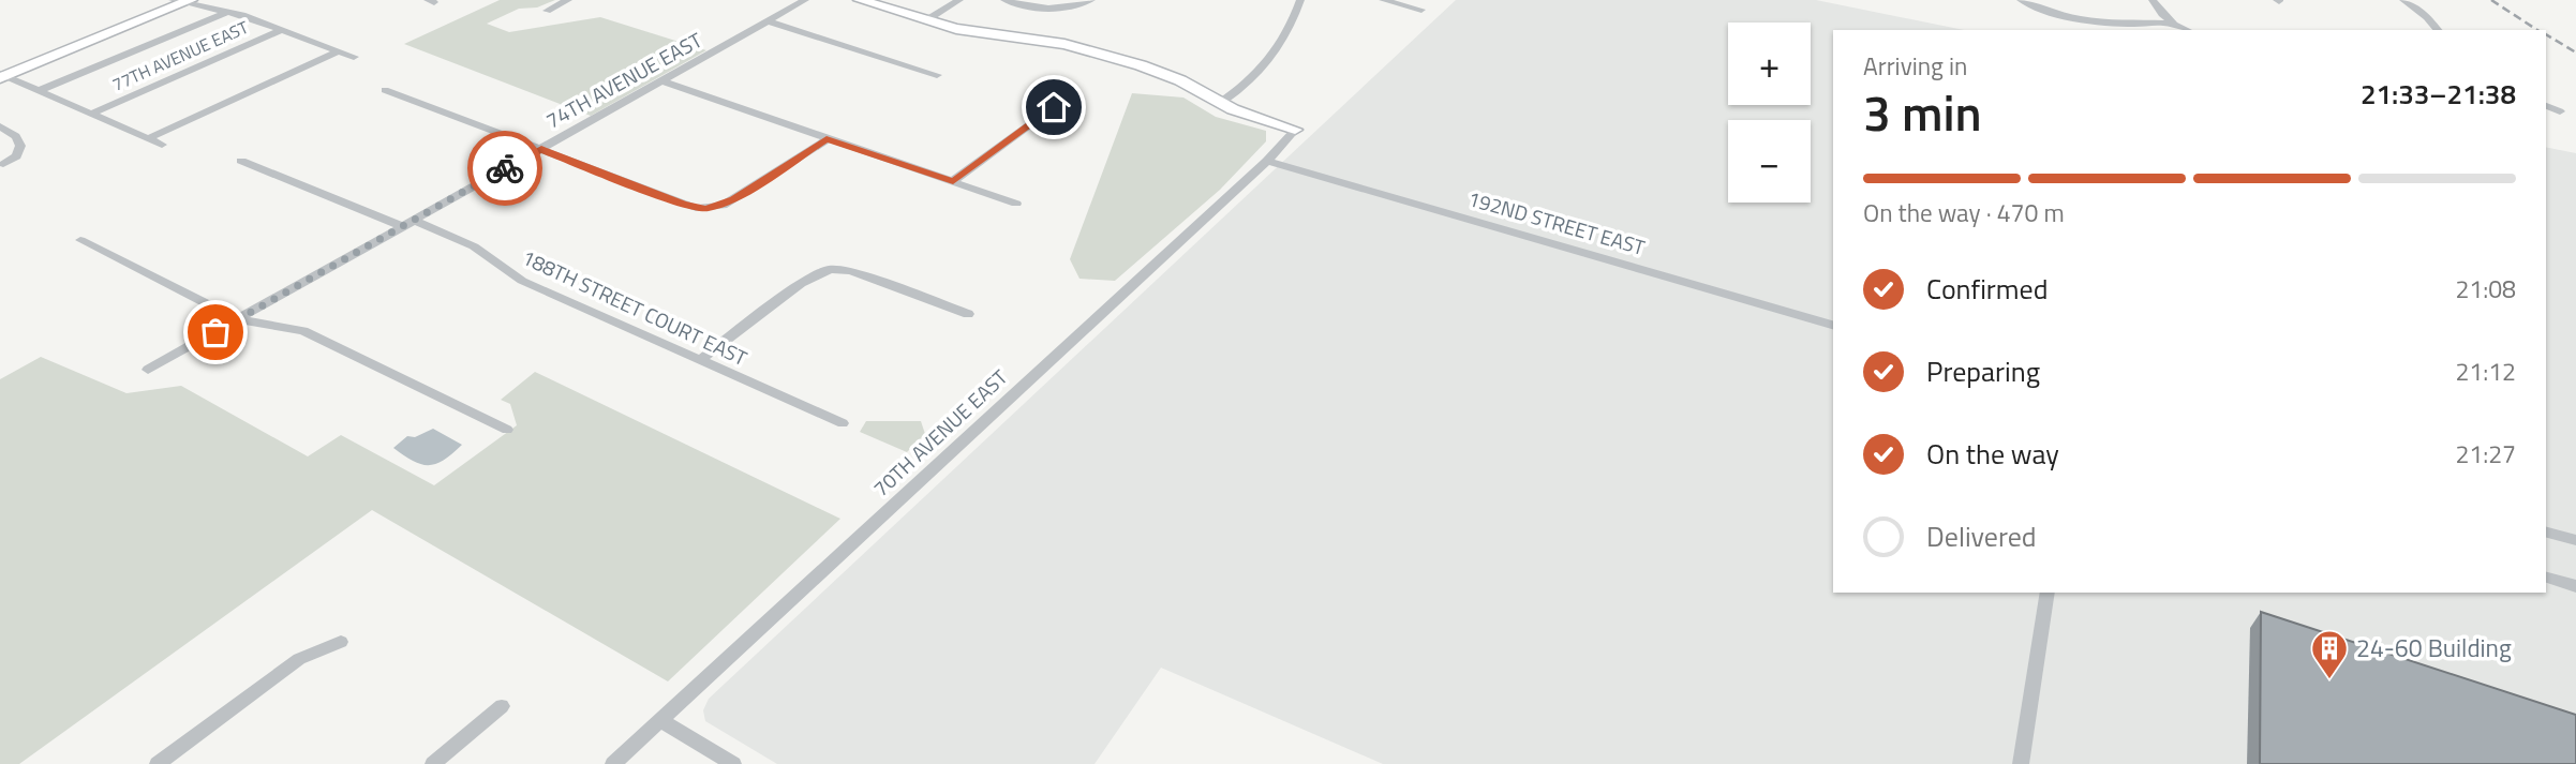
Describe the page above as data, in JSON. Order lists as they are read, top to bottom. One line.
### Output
{"streets":{"street":["77TH AVENUE EAST","74TH AVENUE EAST","192ND STREET EAST","188TH STREET COURT EAST","70TH AVENUE EAST"]},"crossings":[["74TH AVENUE EAST","188TH STREET COURT EAST"],["192ND STREET EAST","70TH AVENUE EAST"]],"places":{"building":["24-60 Building"]},"page":{"map_buttons":["+","−"],"heading":["3 min","Arriving in","21:33–21:38"],"bar":"On the way · 470 m","list":[["Confirmed","21:08"],["Preparing","21:12"],["On the way","21:27"],"Delivered"]}}
